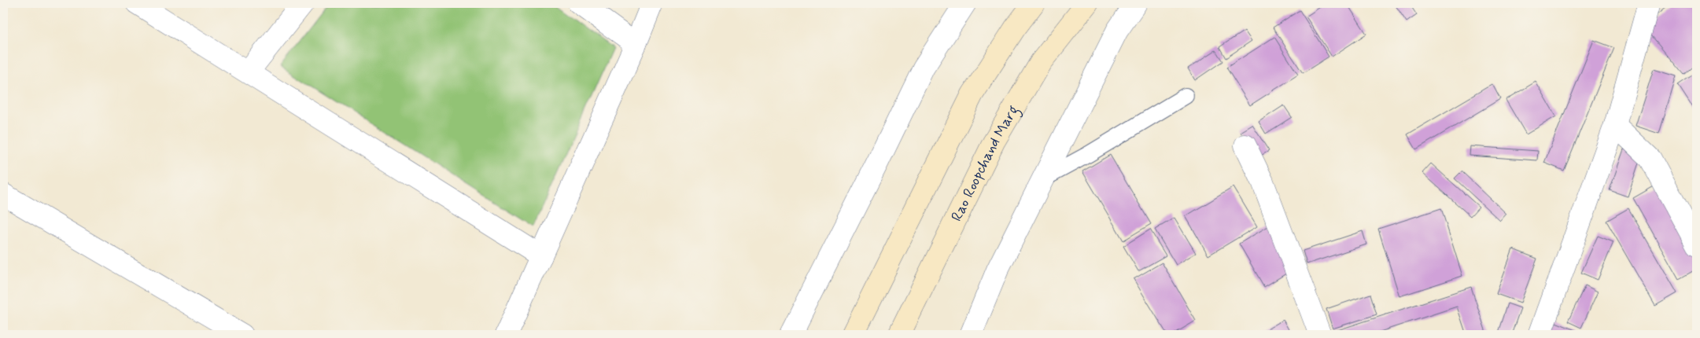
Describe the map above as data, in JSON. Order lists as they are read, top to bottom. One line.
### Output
{"streets":{"main road":["Rao Roopchand Marg"]}}
